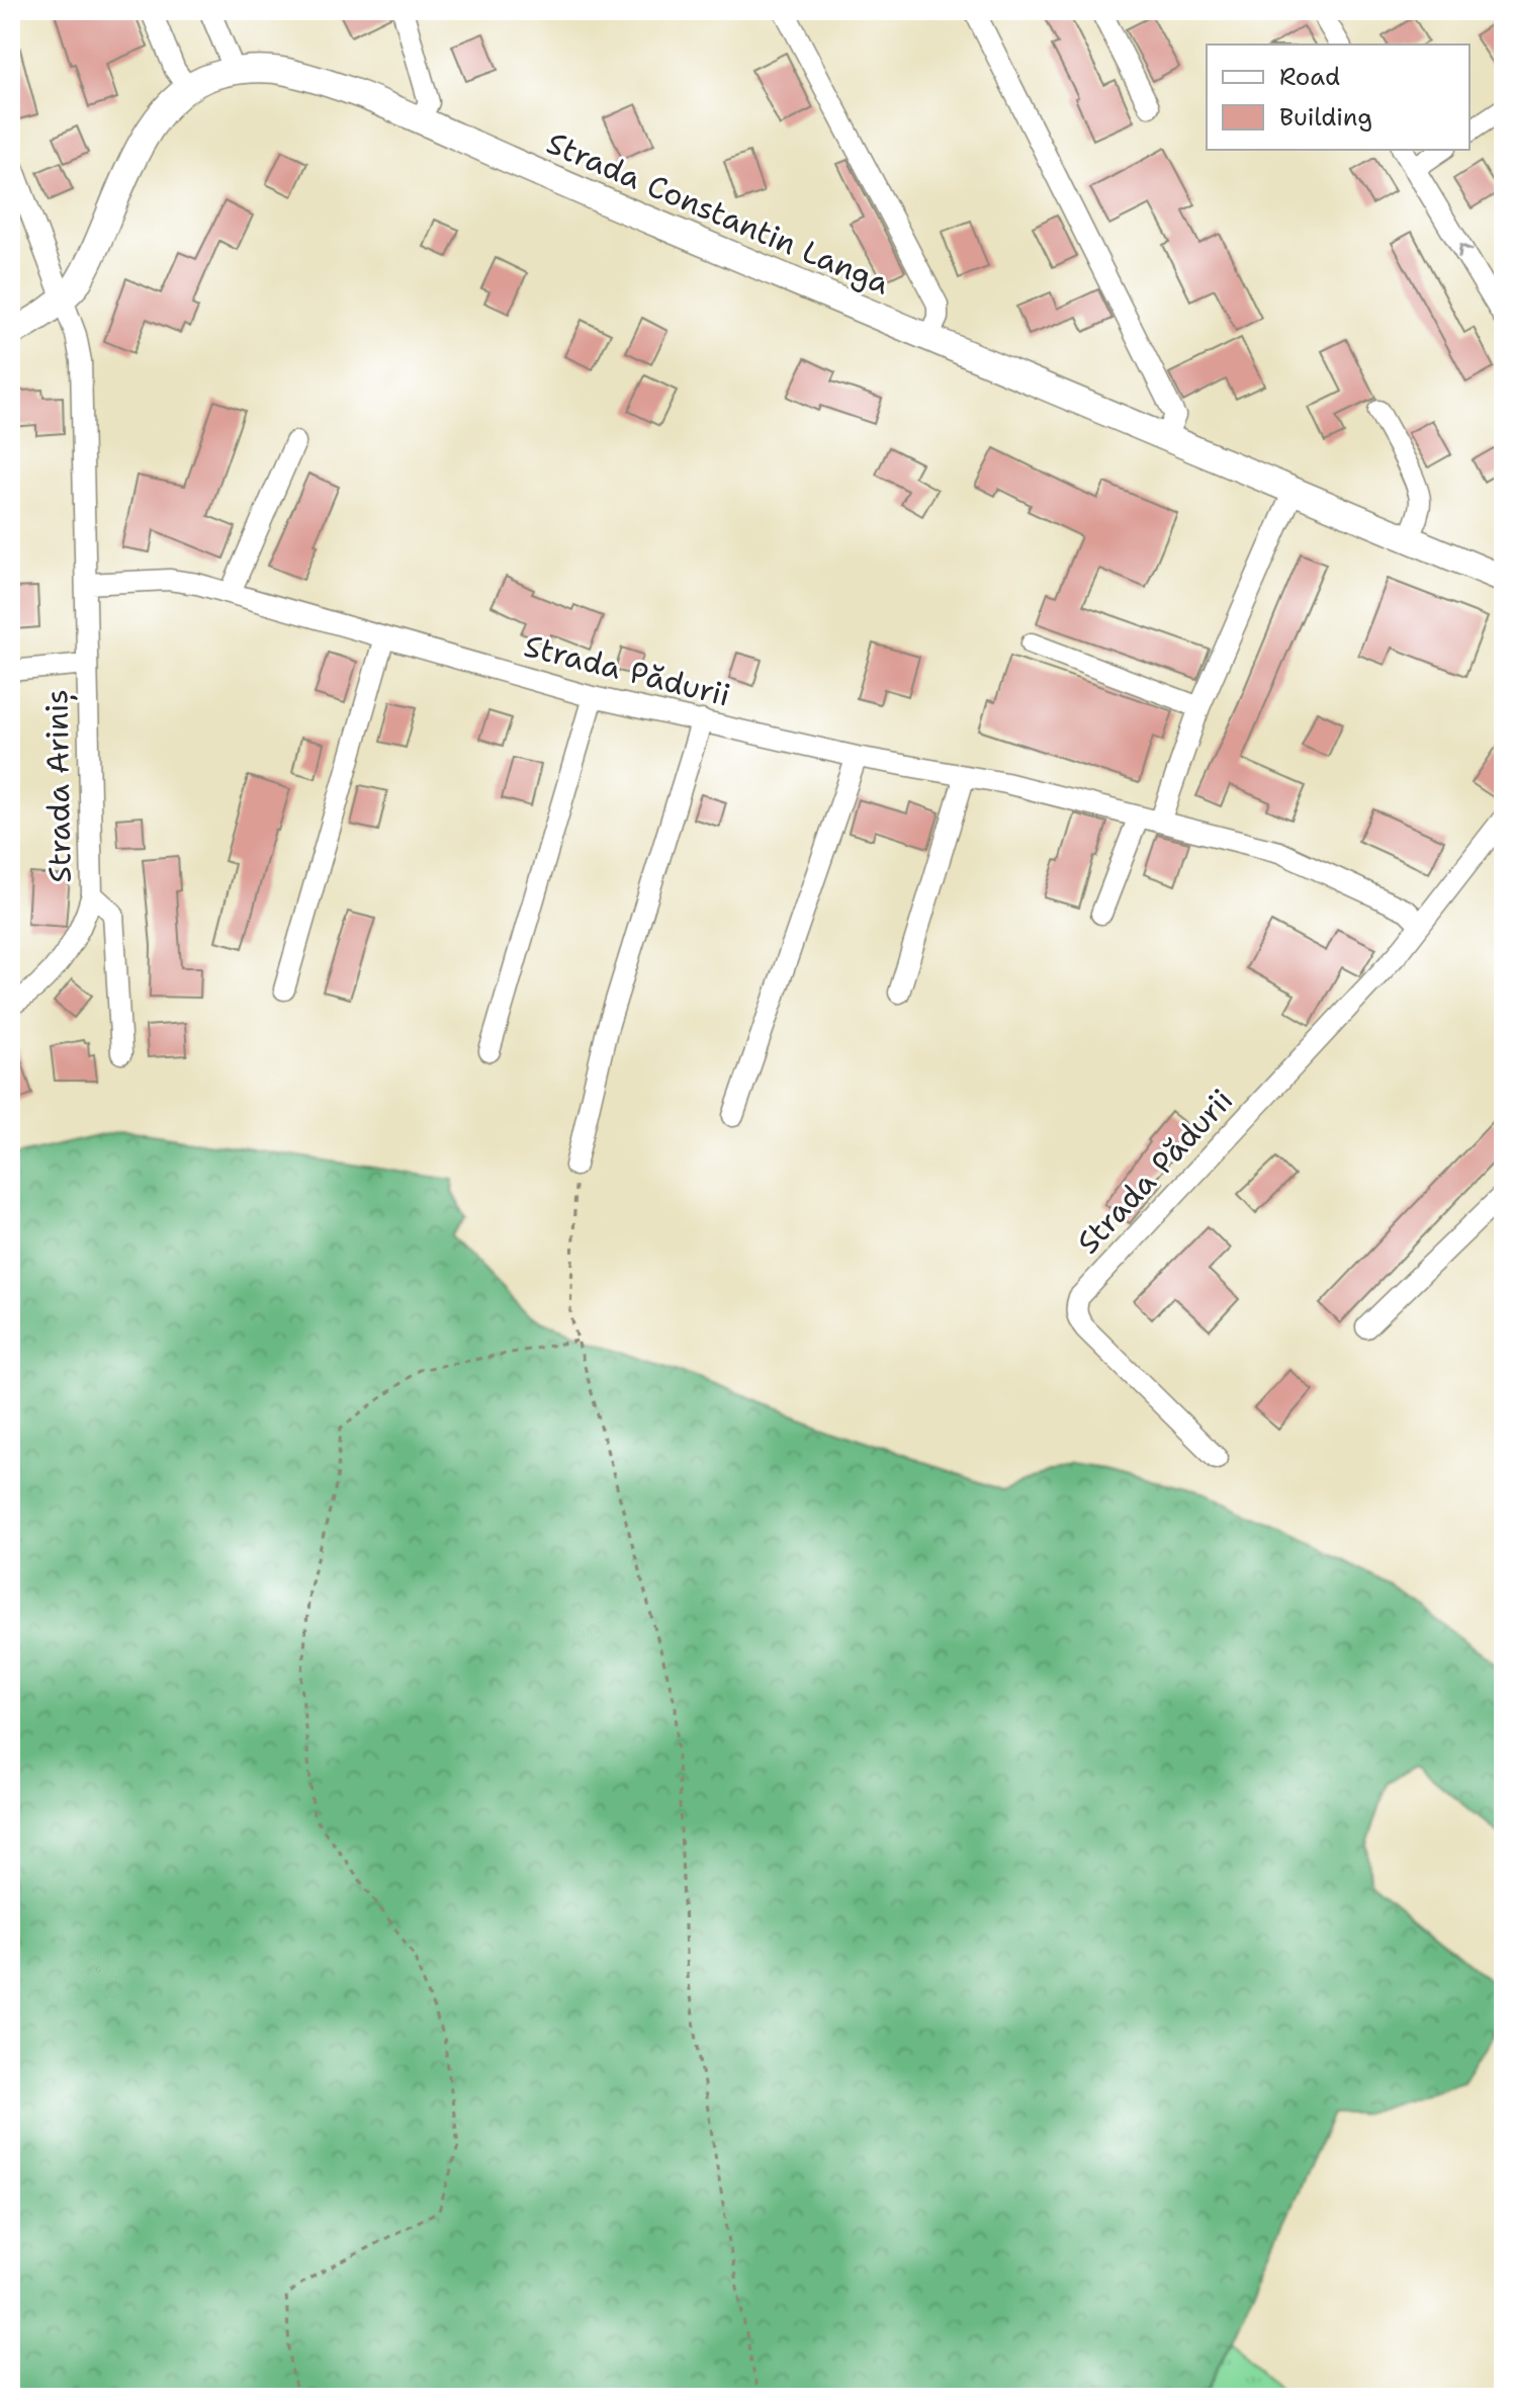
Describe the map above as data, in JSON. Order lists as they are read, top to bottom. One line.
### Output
{"streets":{"main road":["Strada Constantin Langa"],"street":["Strada Pădurii","Strada Ariniș"]},"crossings":[["Strada Pădurii","Strada Ariniș"]],"legend":["Road","Building"]}
